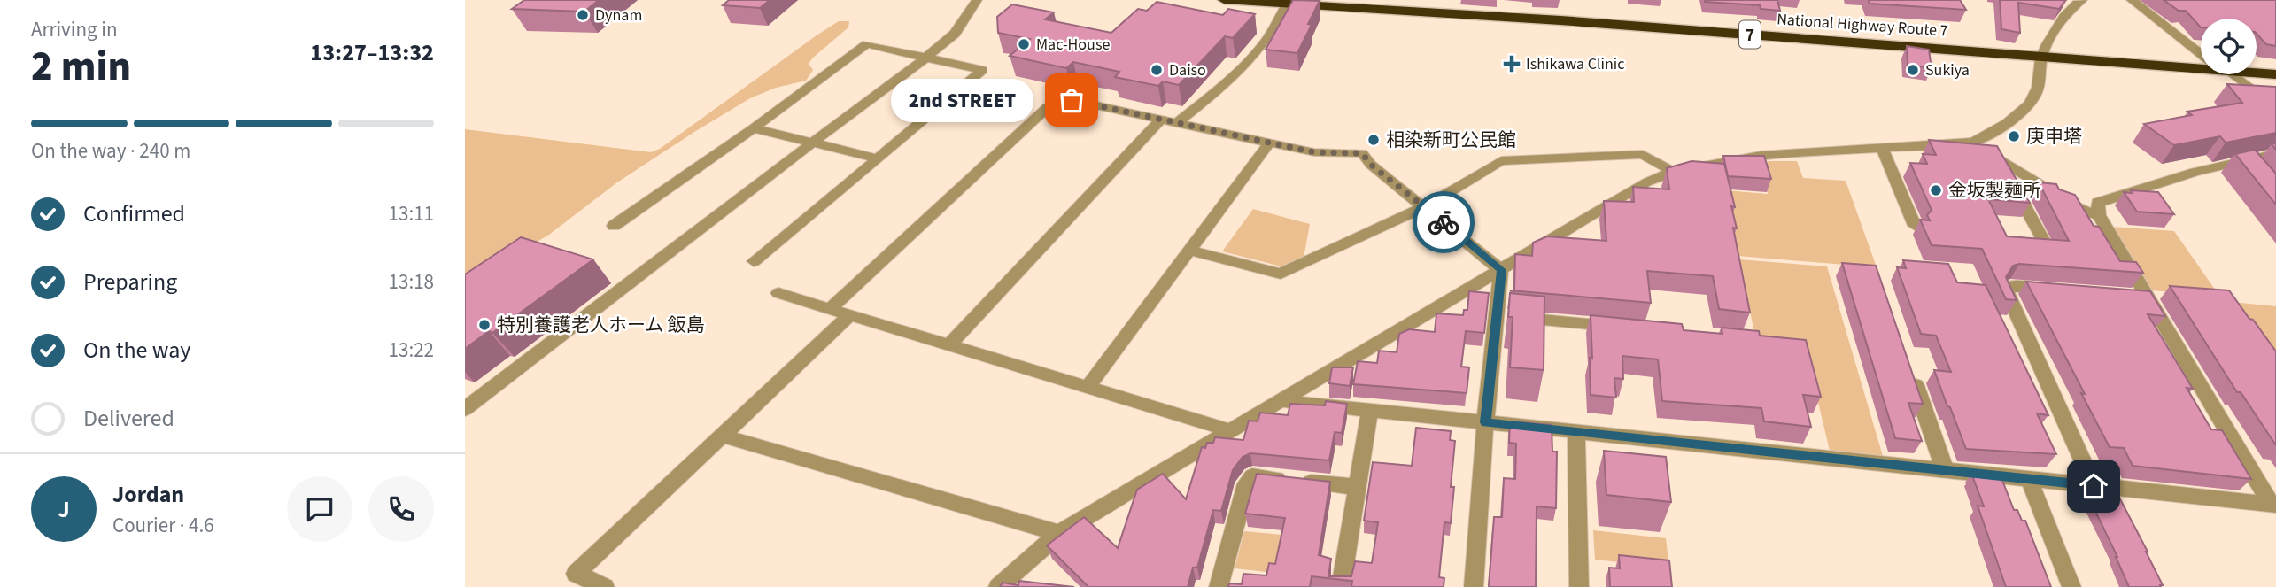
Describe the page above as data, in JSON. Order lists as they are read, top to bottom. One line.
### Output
{"streets":{"highway":["National Highway Route 7","7"]},"places":{"other":["Dynam","Mac-House","Daiso","Sukiya","2nd STREET","庚申塔","相染新町公民館","金坂製麺所","特別養護老人ホーム 飯島"],"health":["Ishikawa Clinic"]},"page":{"heading":["2 min","Arriving in","13:27–13:32"],"panel":["Jordan","Courier · 4.6"],"bubble":"2nd STREET","bar":"On the way · 240 m","list":[["Confirmed","13:11"],["Preparing","13:18"],["On the way","13:22"],"Delivered"],"round":"J"}}
